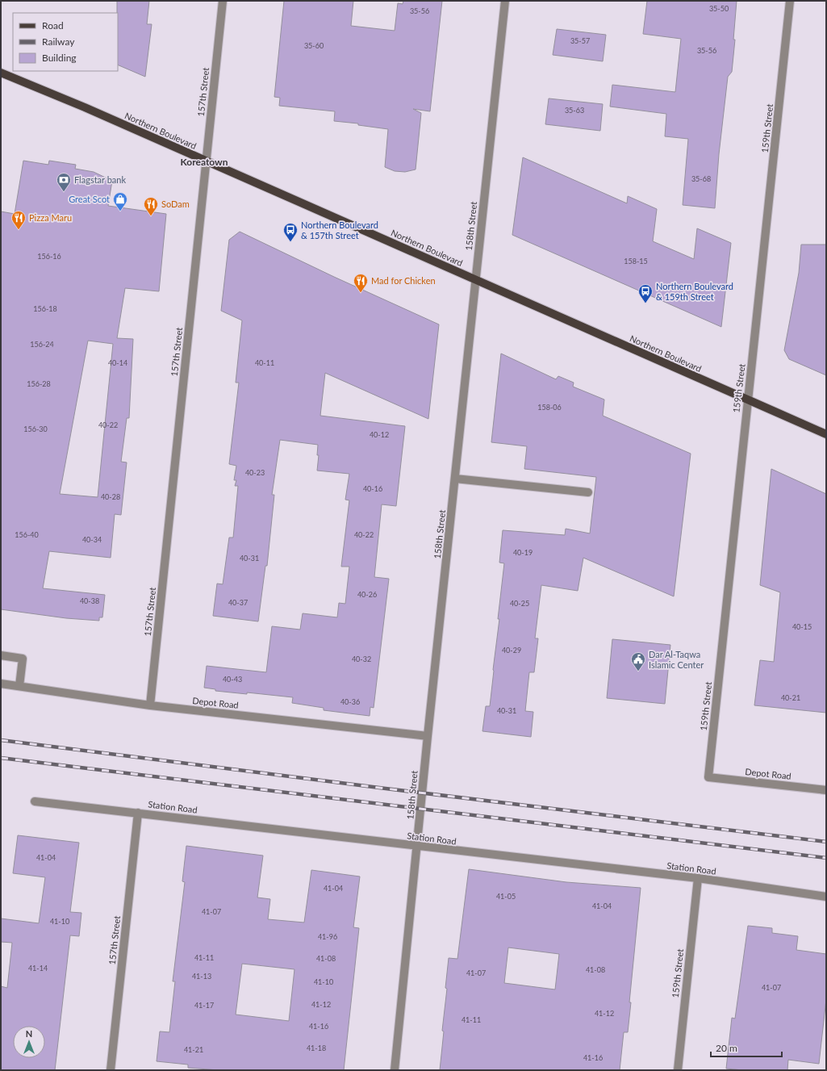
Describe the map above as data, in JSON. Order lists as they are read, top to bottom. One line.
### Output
{"streets":{"main road":["Northern Boulevard"],"street":["157th Street","159th Street","158th Street","Depot Road","Station Road"]},"crossings":[["157th Street","Northern Boulevard"],["157th Street","Depot Road"],["157th Street","Station Road"],["159th Street","Northern Boulevard"],["159th Street","Depot Road"],["159th Street","Station Road"],["Northern Boulevard","158th Street"],["158th Street","Depot Road"],["158th Street","Station Road"]],"districts":["Koreatown"],"places":{"bank":["Flagstar bank"],"shop":["Great Scot"],"restaurant":["SoDam","Pizza Maru","Mad for Chicken"],"bus stop":["Northern Boulevard & 157th Street","Northern Boulevard & 159th Street"],"public building":["Dar Al-Taqwa Islamic Center"]},"house_numbers":["35-50","35-56","35-57","35-60","35-56","35-63","35-68","156-16","158-15","156-18","156-24","40-14","40-11","156-28","158-06","40-22","156-30","40-12","40-23","40-16","40-28","156-40","40-22","40-34","40-19","40-31","40-26","40-38","40-37","40-25","40-15","40-29","40-32","40-43","40-21","40-36","40-31","41-04","41-04","41-05","41-04","41-07","41-10","41-96","41-11","41-08","41-14","41-08","41-07","41-13","41-10","41-07","41-12","41-17","41-12","41-11","41-16","41-18","41-21","41-16"],"legend":["Road","Railway","Building"],"scale_bar":"20 m","north":"top"}
